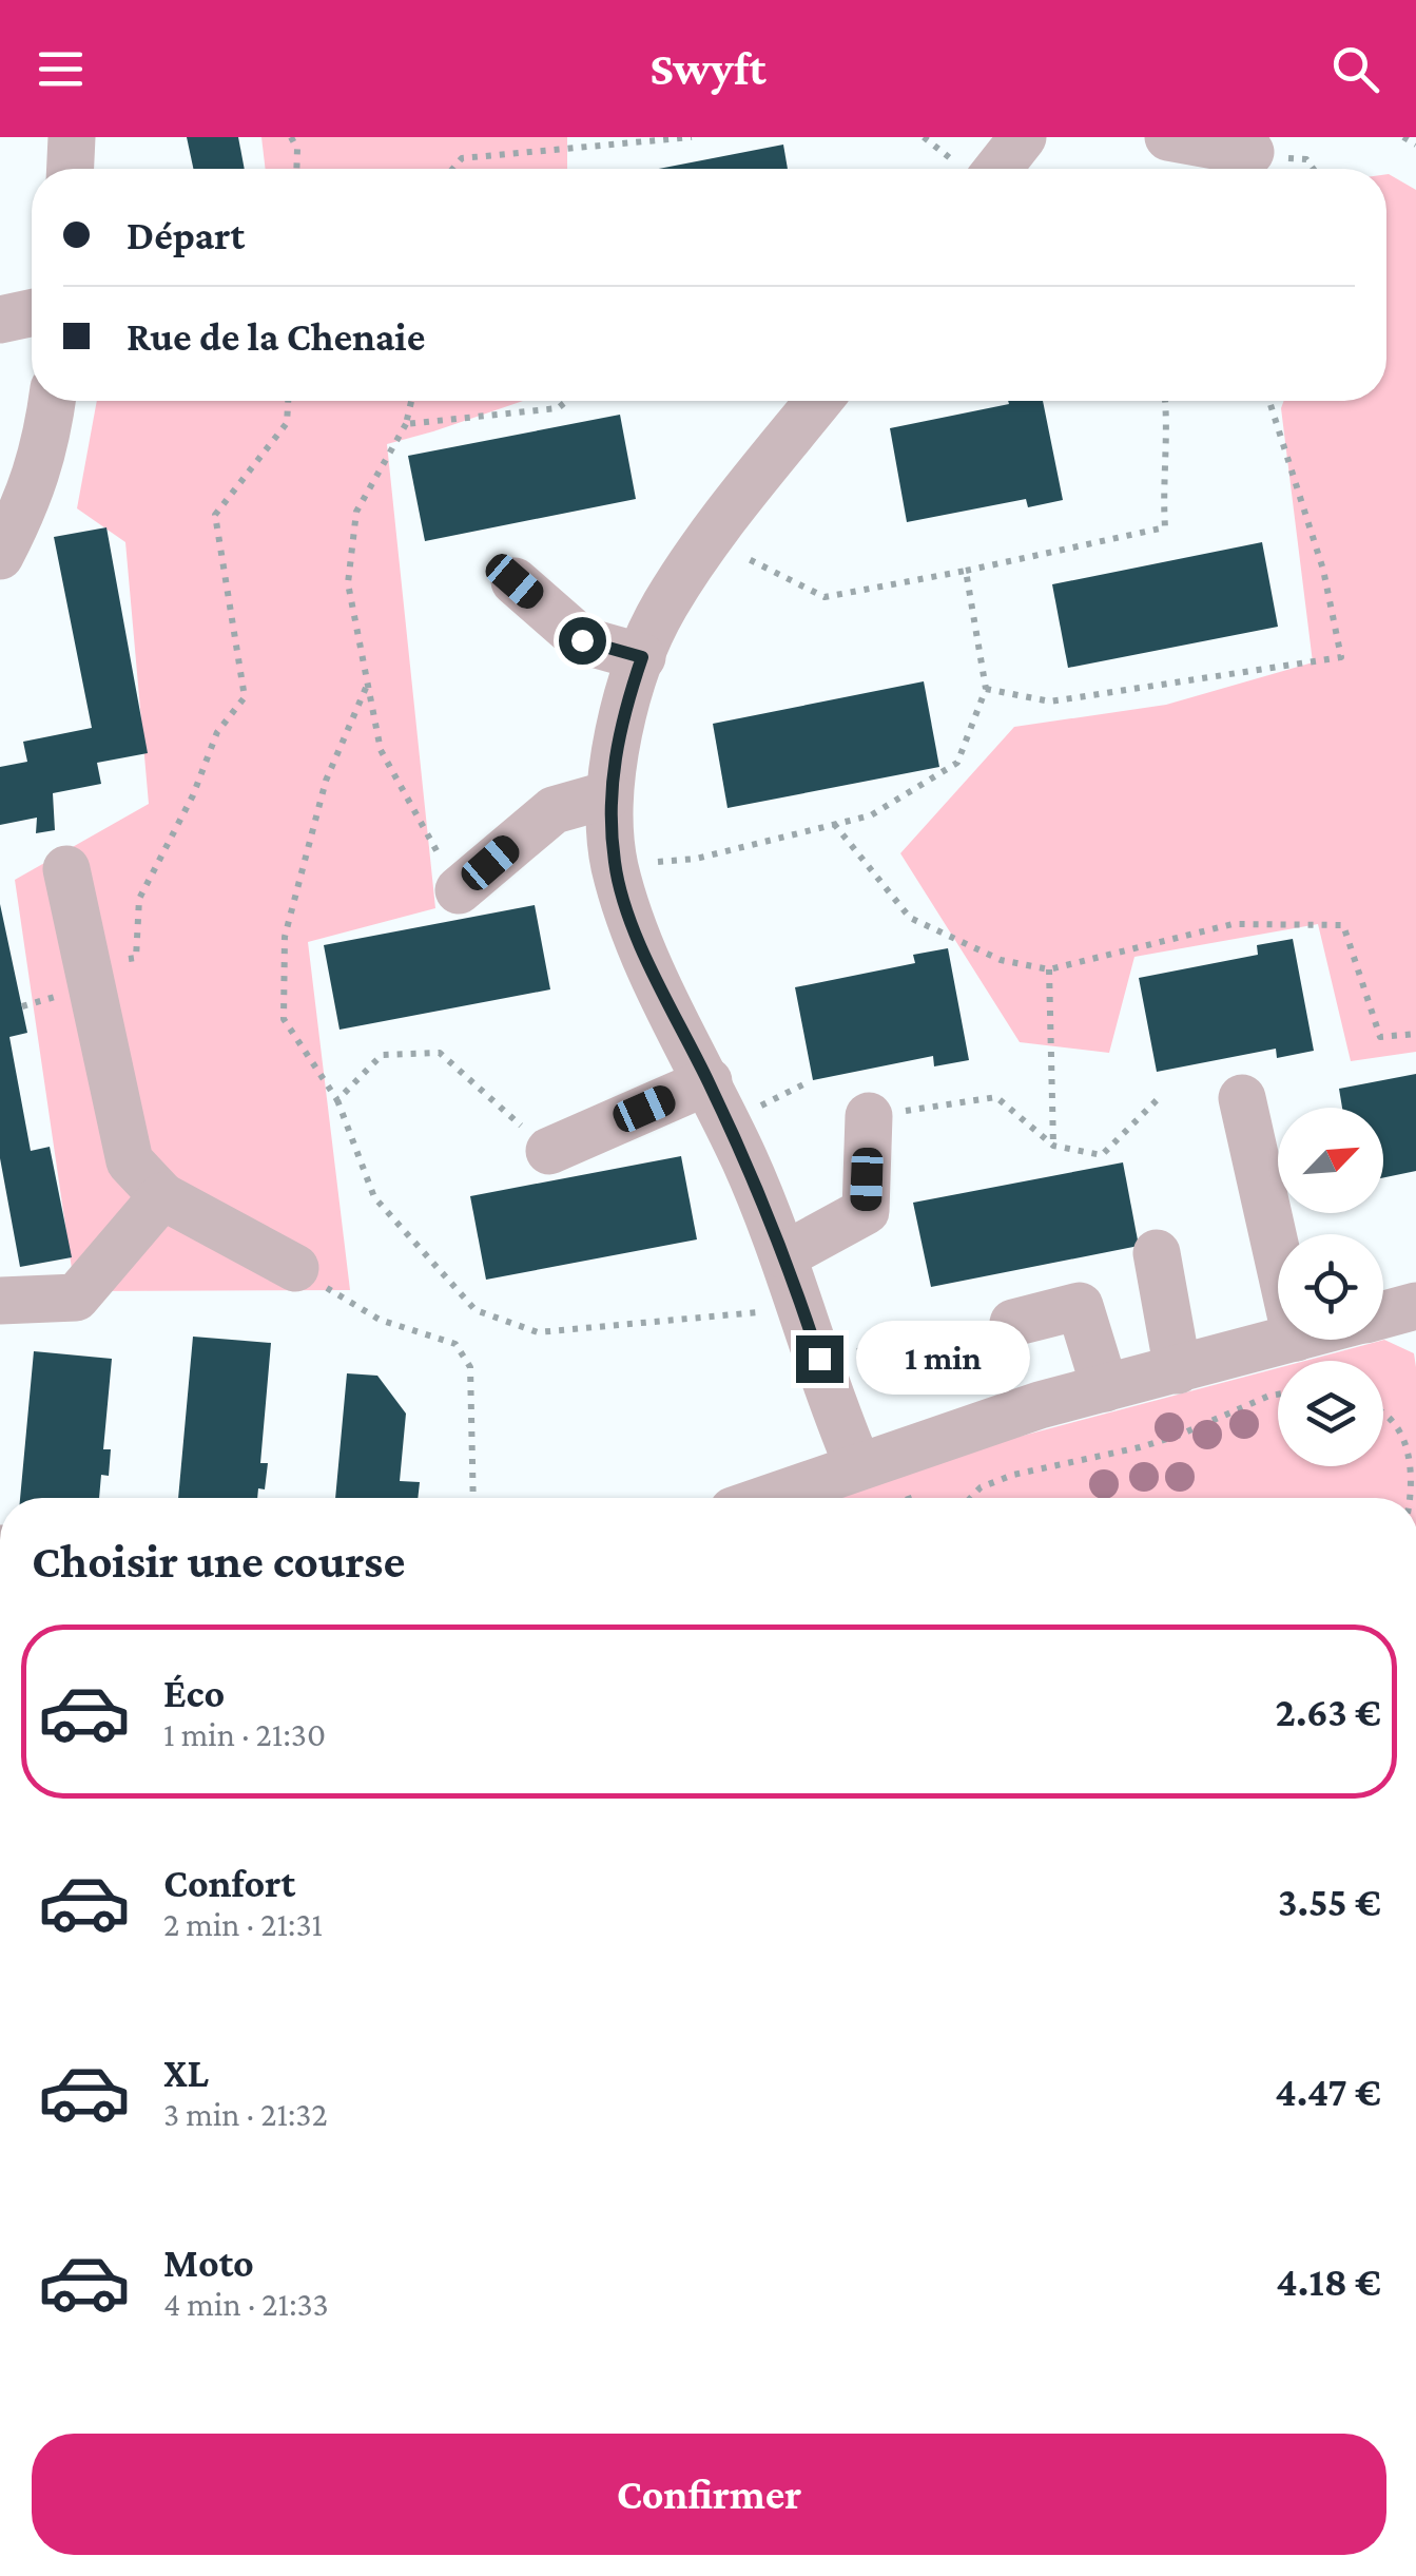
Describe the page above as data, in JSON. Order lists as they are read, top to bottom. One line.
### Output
{"north":"top right","page":{"header":"Swyft","banner":["Départ","Rue de la Chenaie"],"bubble":"1 min","heading":"Choisir une course","list":[{"name":"Éco","note":"1 min · 21:30","value":"2.63 €"},{"name":"Confort","note":"2 min · 21:31","value":"3.55 €"},{"name":"XL","note":"3 min · 21:32","value":"4.47 €"},{"name":"Moto","note":"4 min · 21:33","value":"4.18 €"}],"buttons":"Confirmer"}}
